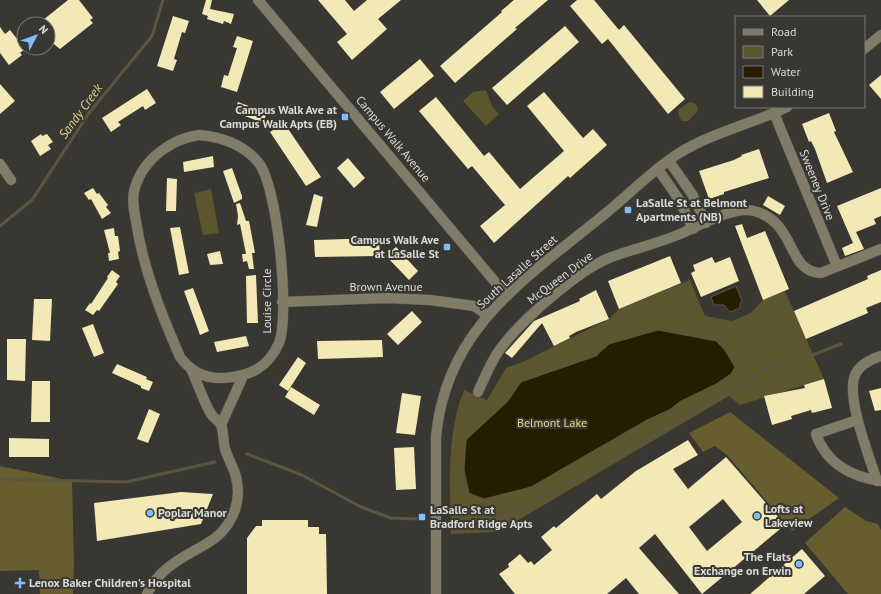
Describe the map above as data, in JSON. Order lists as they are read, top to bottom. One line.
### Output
{"streets":{"street":["Campus Walk Avenue","Sweeney Drive","South Lasalle Street","McQueen Drive","Brown Avenue","Louise Circle"]},"crossings":[["Campus Walk Avenue","South Lasalle Street"],["Sweeney Drive","South Lasalle Street"],["Sweeney Drive","McQueen Drive"],["South Lasalle Street","Brown Avenue"],["Brown Avenue","Louise Circle"]],"water":["Sandy Creek"],"parks":["Belmont Lake"],"places":{"transit":["Campus Walk Ave at Campus Walk Apts (EB)","LaSalle St at Belmont Apartments (NB)","Campus Walk Ave at LaSalle St","LaSalle St at Bradford Ridge Apts"],"other":["Poplar Manor","Lofts at Lakeview","The Flats Exchange on Erwin"],"health":["Lenox Baker Children's Hospital"]},"legend":["Road","Park","Water","Building"],"north":"top right"}
